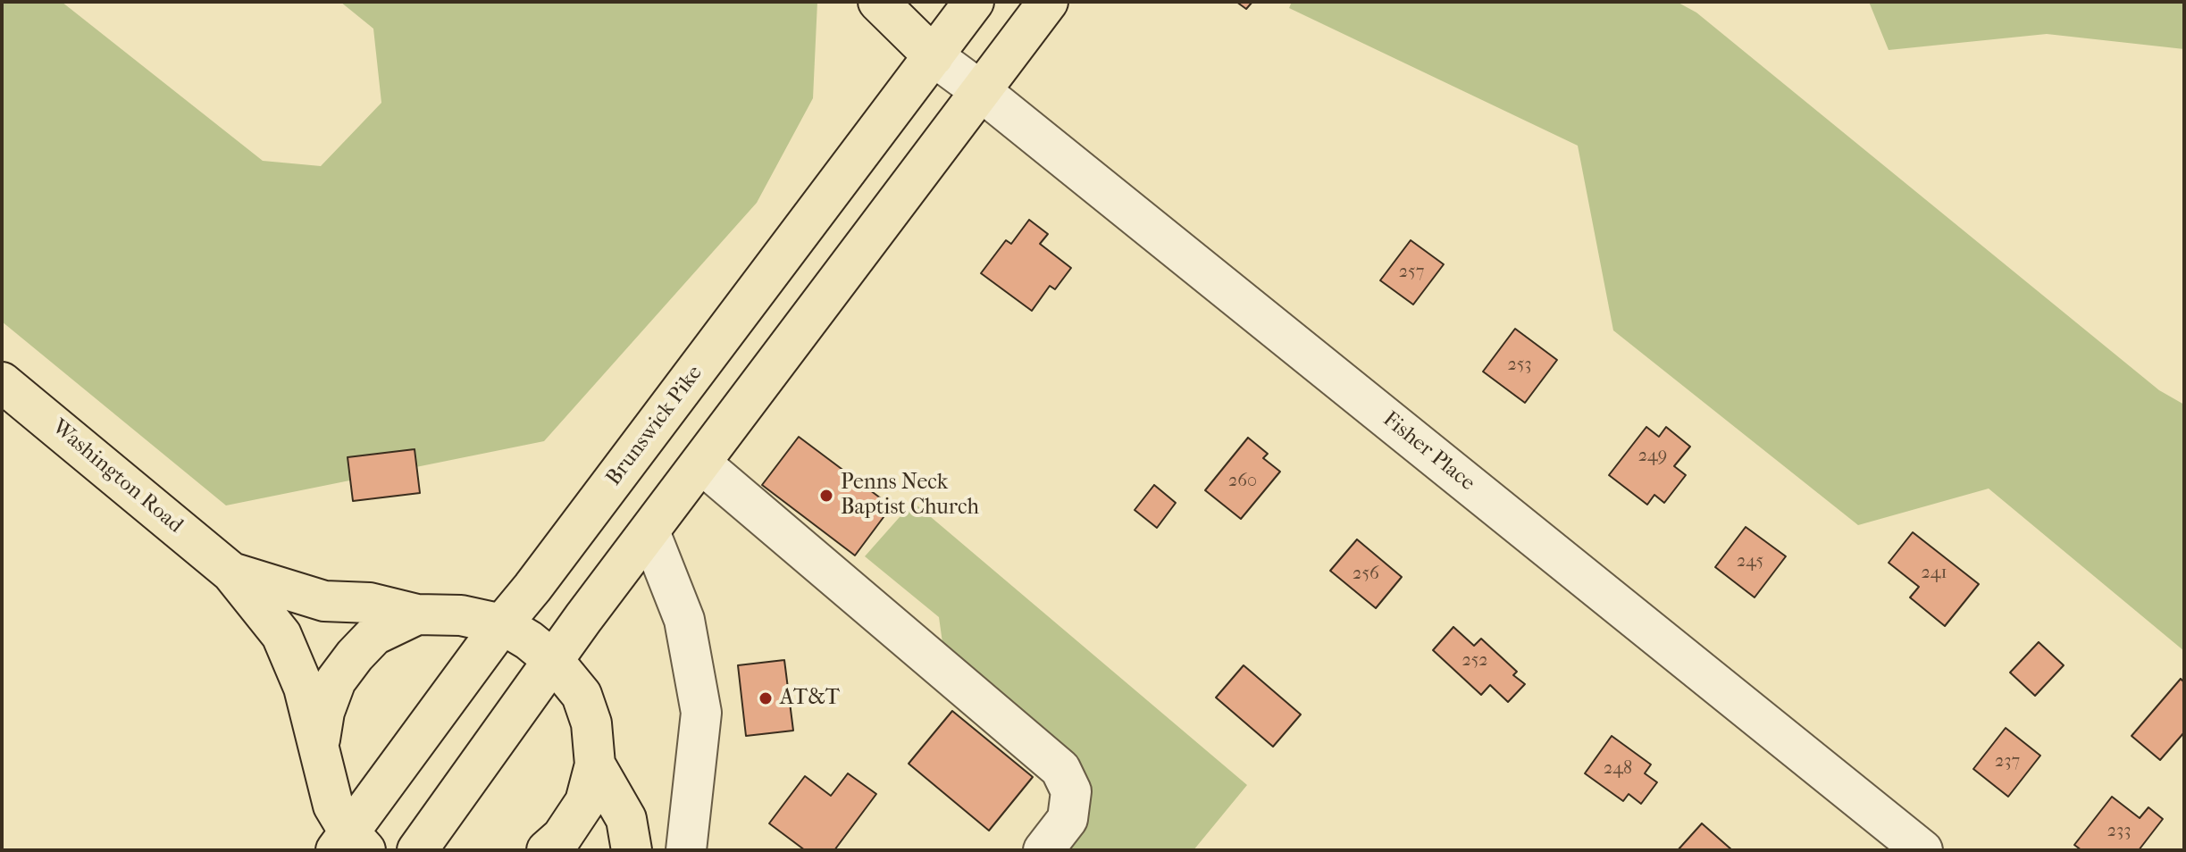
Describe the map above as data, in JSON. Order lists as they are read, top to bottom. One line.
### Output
{"streets":{"main road":["Brunswick Pike","Washington Road"],"street":["Fisher Place"]},"crossings":[["Brunswick Pike","Fisher Place"],["Brunswick Pike","Washington Road"]],"places":["Penns Neck Baptist Church","AT&T"],"house_numbers":["257","253","249","260","245","241","256","252","237","248","233"]}
